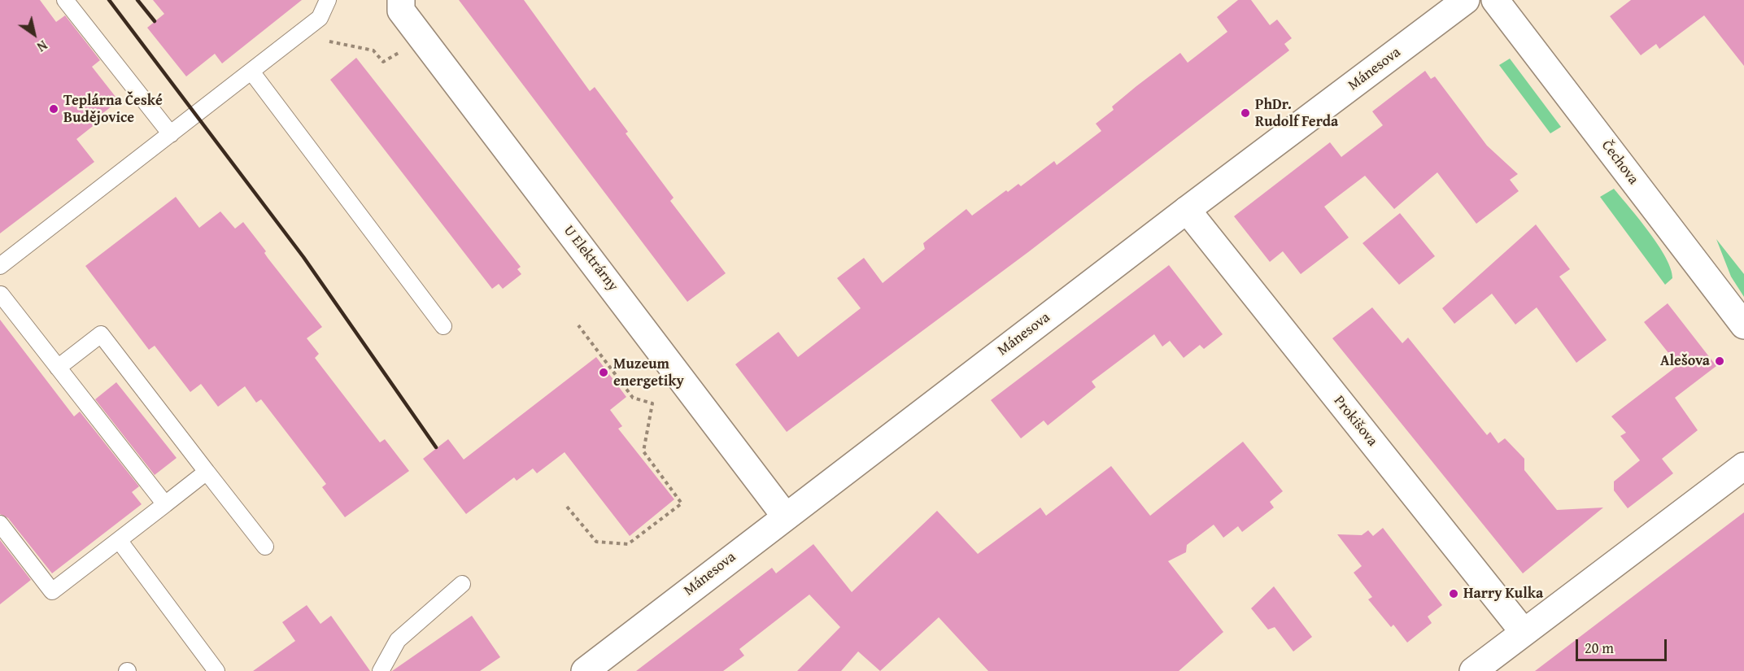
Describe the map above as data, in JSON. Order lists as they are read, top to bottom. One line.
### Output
{"streets":{"street":["Mánesova","Čechova","U Elektrárny","Prokišova"]},"crossings":[["Mánesova","U Elektrárny"],["Mánesova","Prokišova"]],"places":["Teplárna České Budějovice","PhDr. Rudolf Ferda","Alešova","Muzeum energetiky","Harry Kulka"],"scale_bar":"20 m","north":"bottom right"}
